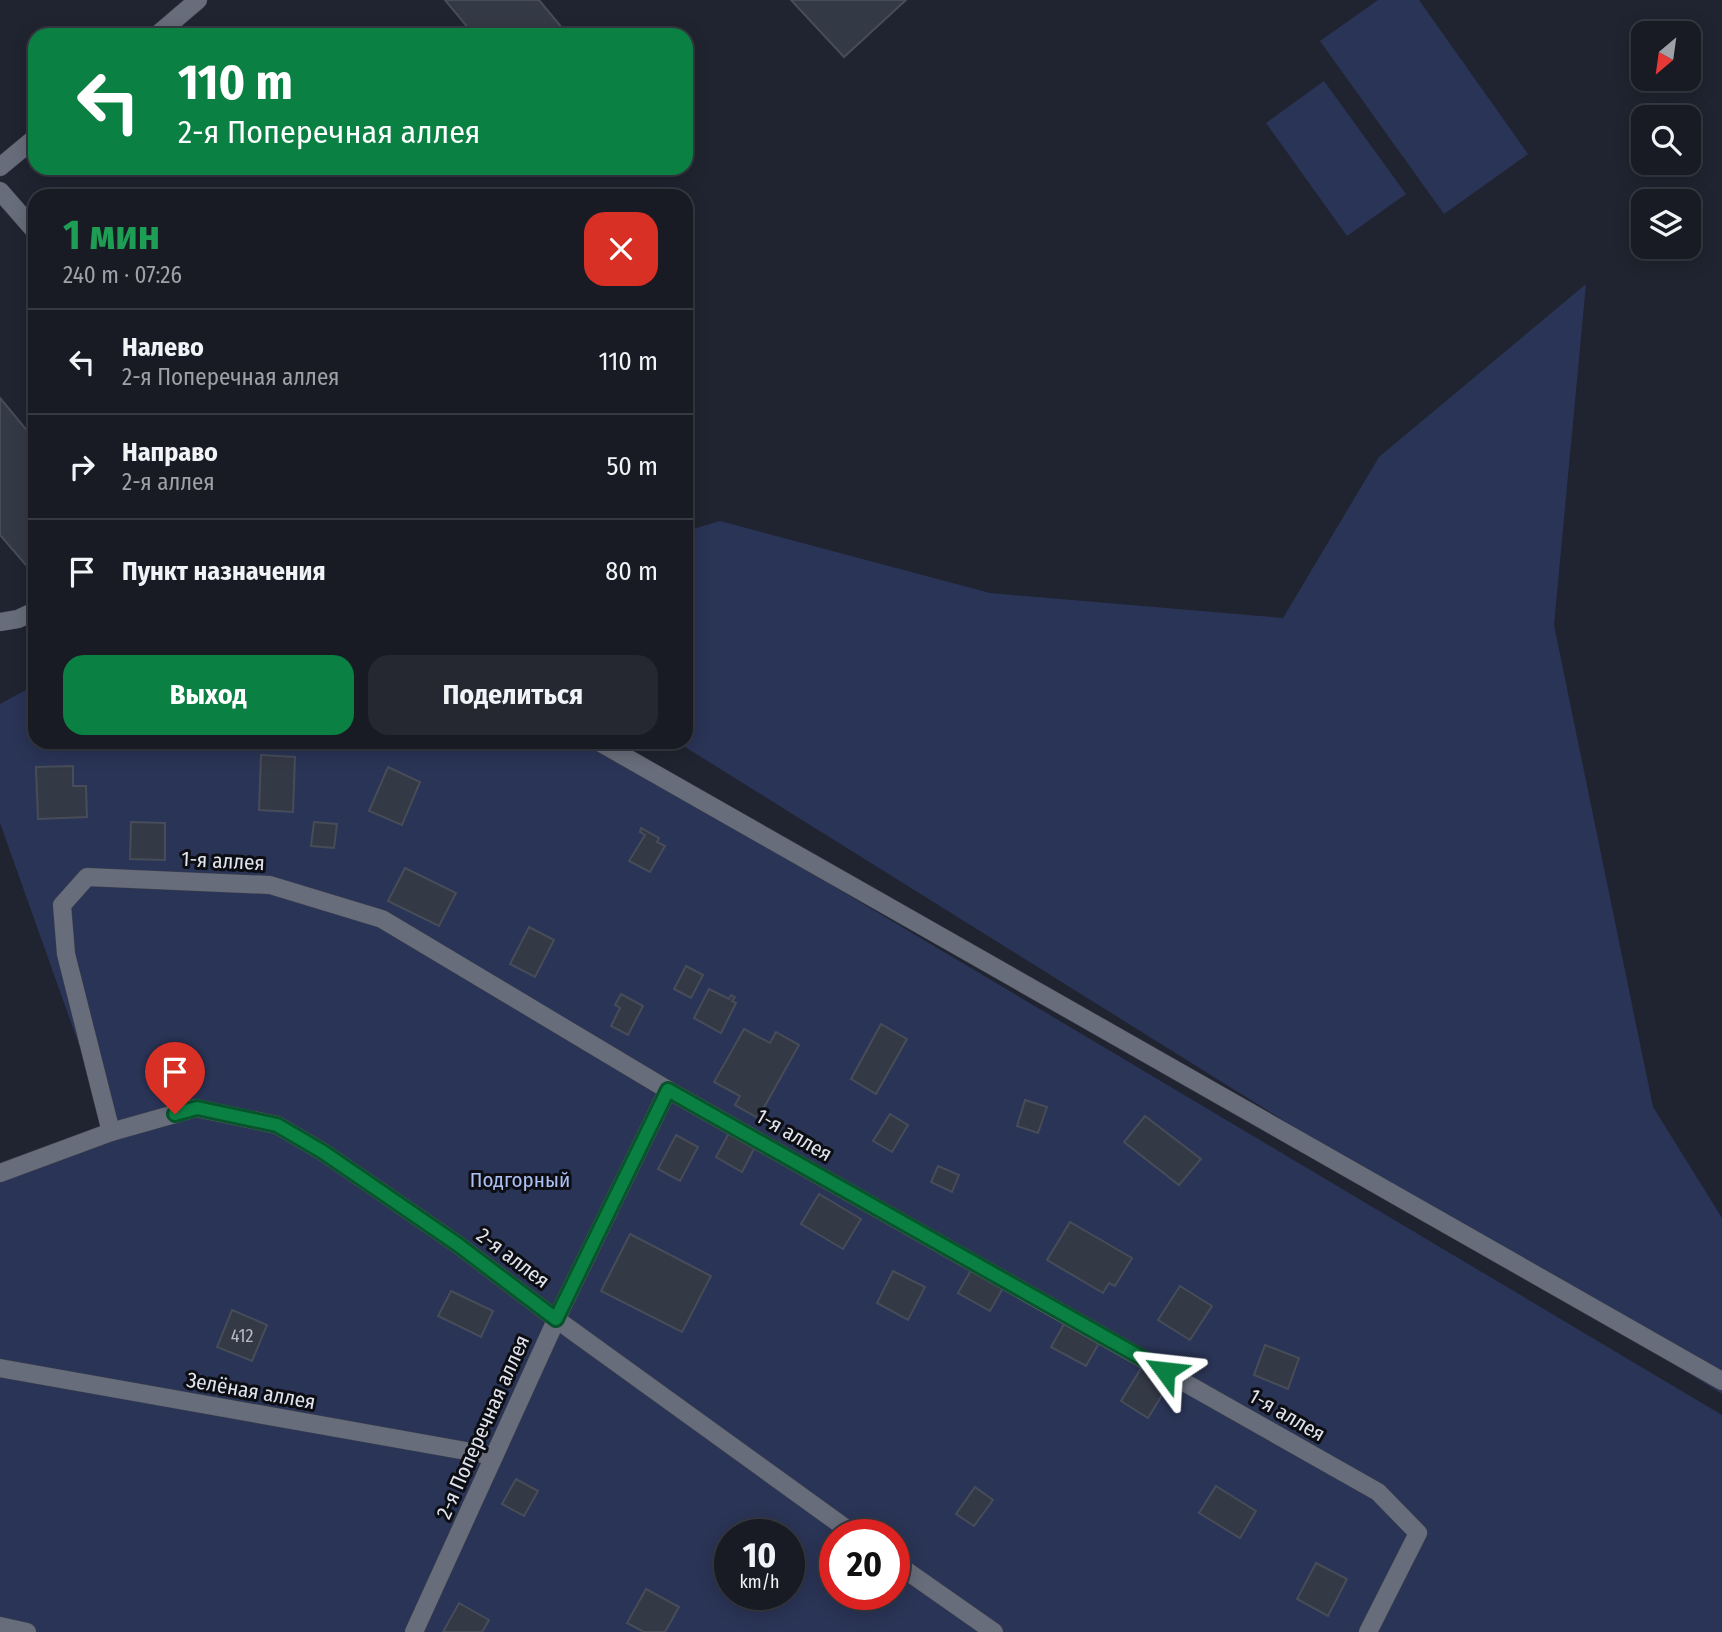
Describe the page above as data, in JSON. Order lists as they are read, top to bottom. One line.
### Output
{"streets":{"lane":["1-я аллея","2-я аллея","Зелёная аллея","2-я Поперечная аллея"]},"crossings":[["1-я аллея","2-я аллея"],["1-я аллея","2-я Поперечная аллея"],["2-я аллея","2-я Поперечная аллея"],["Зелёная аллея","2-я Поперечная аллея"]],"parks":["Подгорный"],"house_numbers":["412"],"north":"bottom left","page":{"turn":["110 m","2-я Поперечная аллея"],"heading":["1 мин","240 m · 07:26"],"list":[{"name":"Налево","note":"2-я Поперечная аллея","value":"110 m"},{"name":"Направо","note":"2-я аллея","value":"50 m"},{"name":"Пункт назначения","value":"80 m"}],"buttons":["Выход","Поделиться"],"speed":"10 km/h","limit":"20"}}
